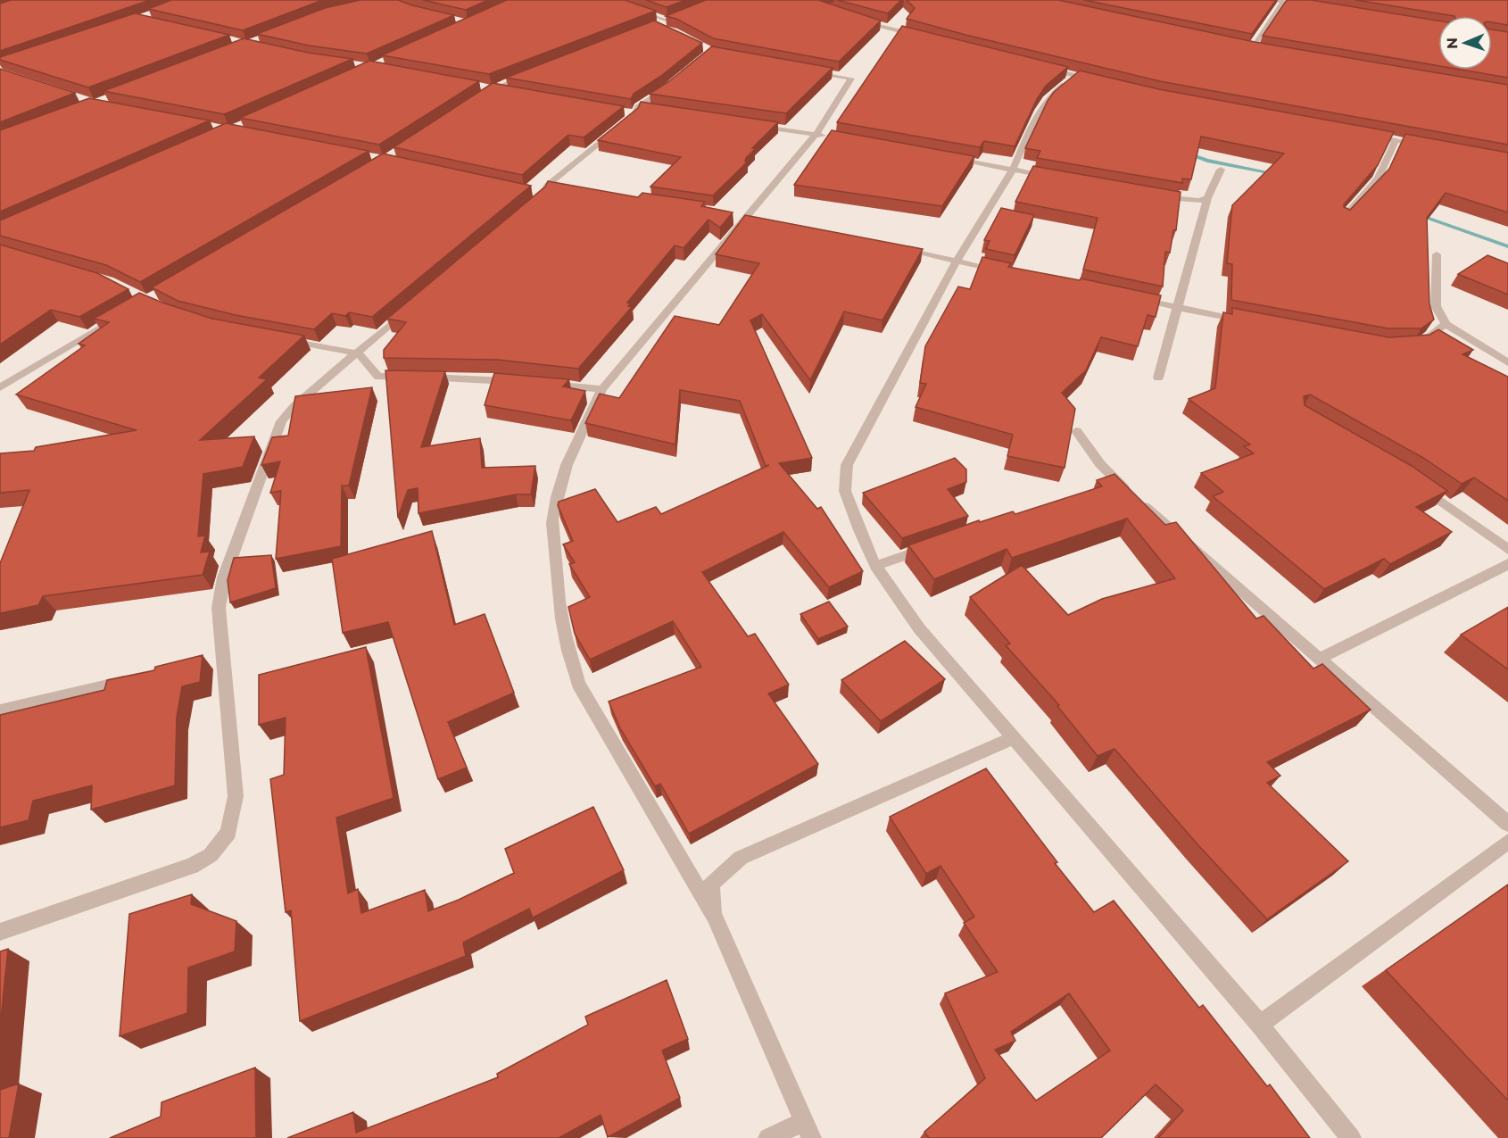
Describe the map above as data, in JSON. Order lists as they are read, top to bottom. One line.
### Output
{"north":"left"}
